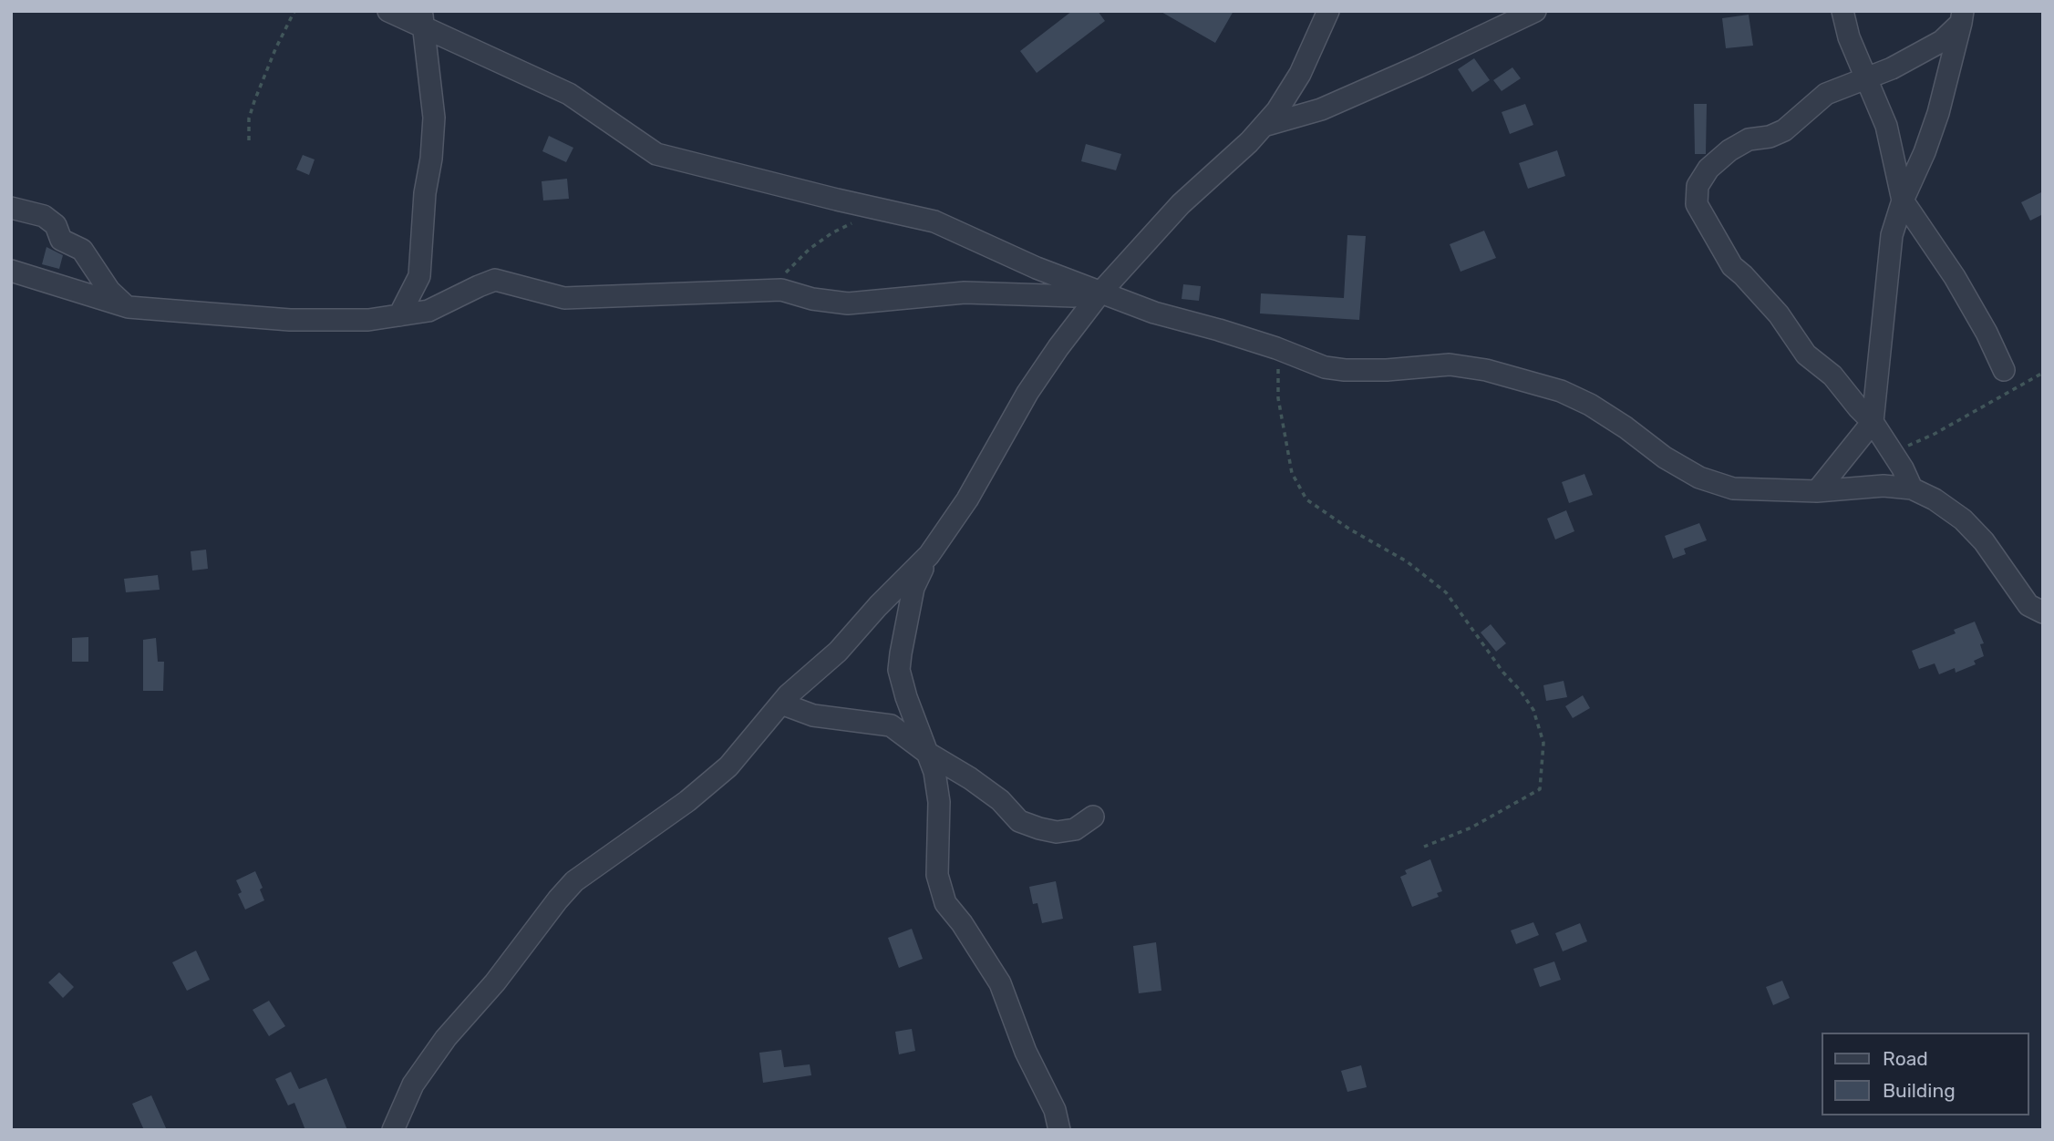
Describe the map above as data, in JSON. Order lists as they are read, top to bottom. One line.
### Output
{"legend":["Road","Building"]}
